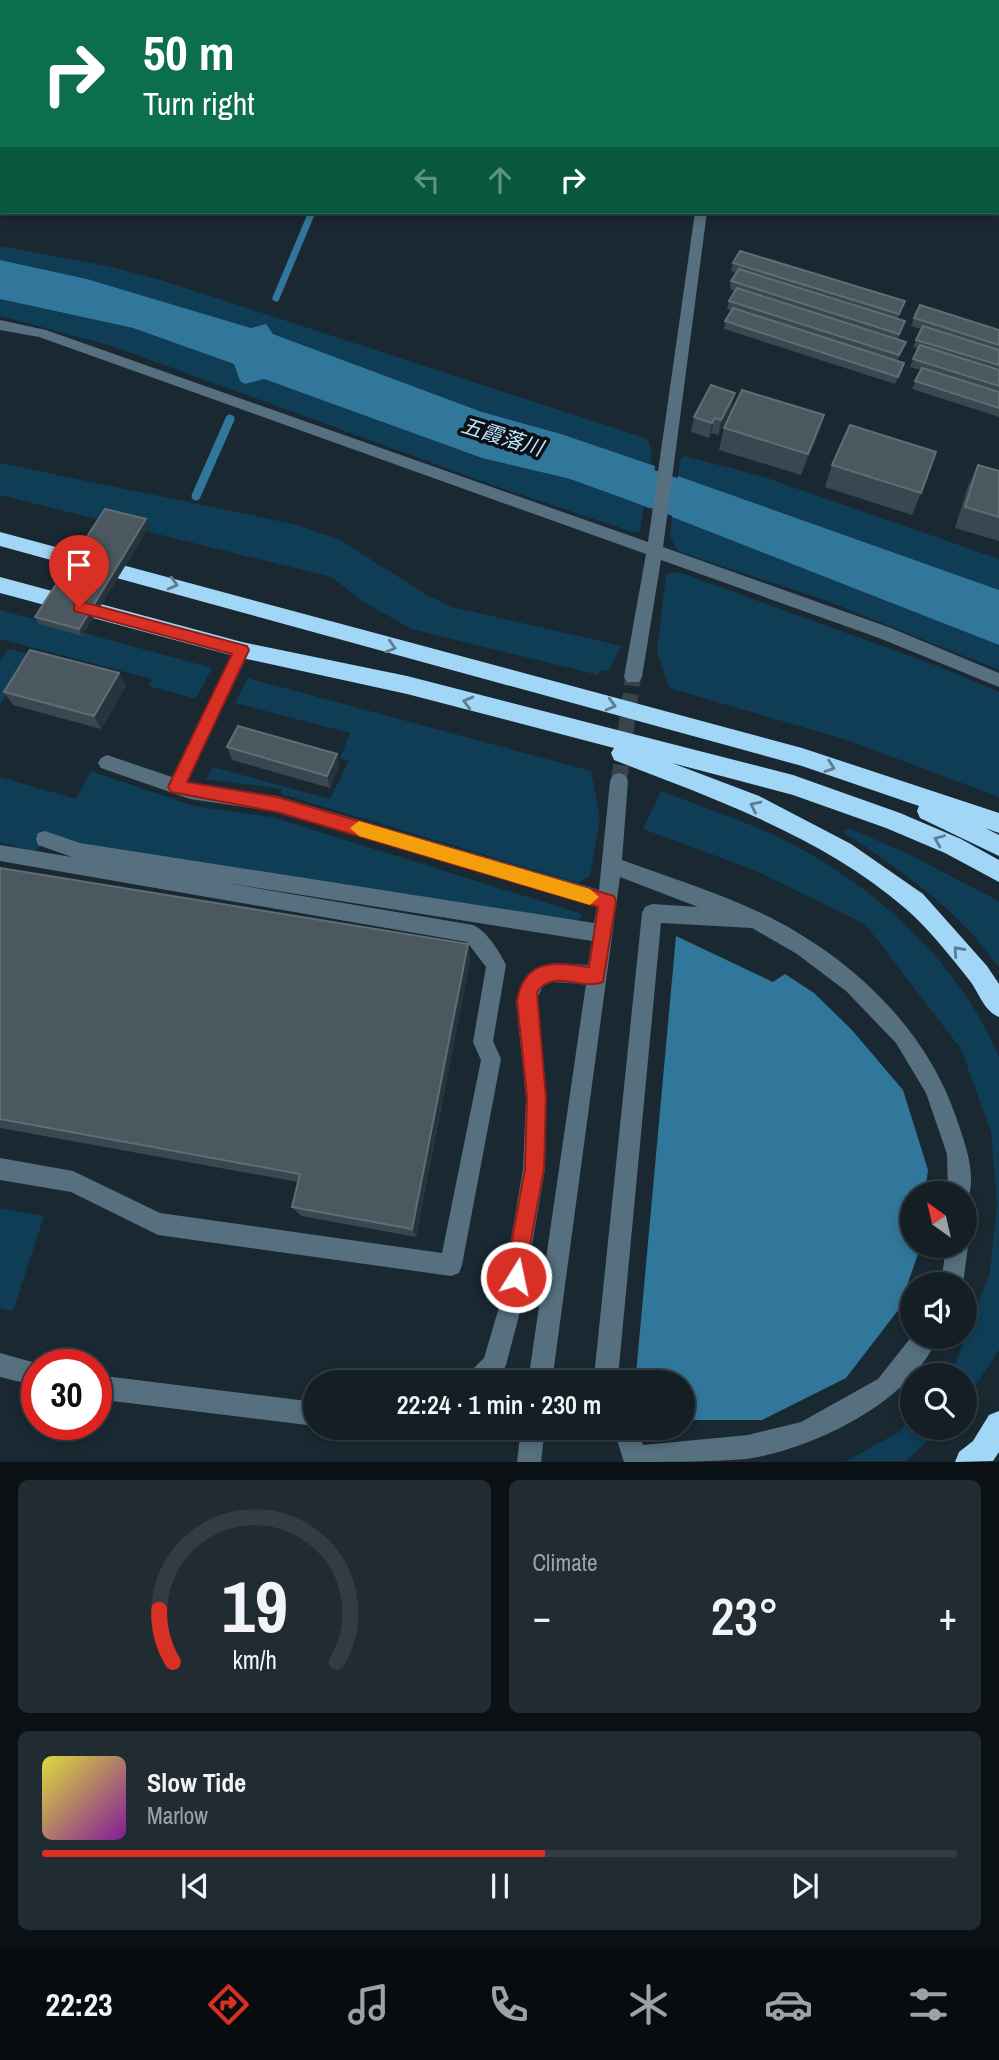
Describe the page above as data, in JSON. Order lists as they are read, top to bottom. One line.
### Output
{"water":["五霞落川"],"north":"top left","page":{"turn":["50 m","Turn right"],"limit":"30","trip":"22:24 · 1 min · 230 m","tile":"Climate","heat":["−","23°","+"],"song":["Slow Tide","Marlow"],"tabs":"22:23","gauge":["19","km/h"]}}
